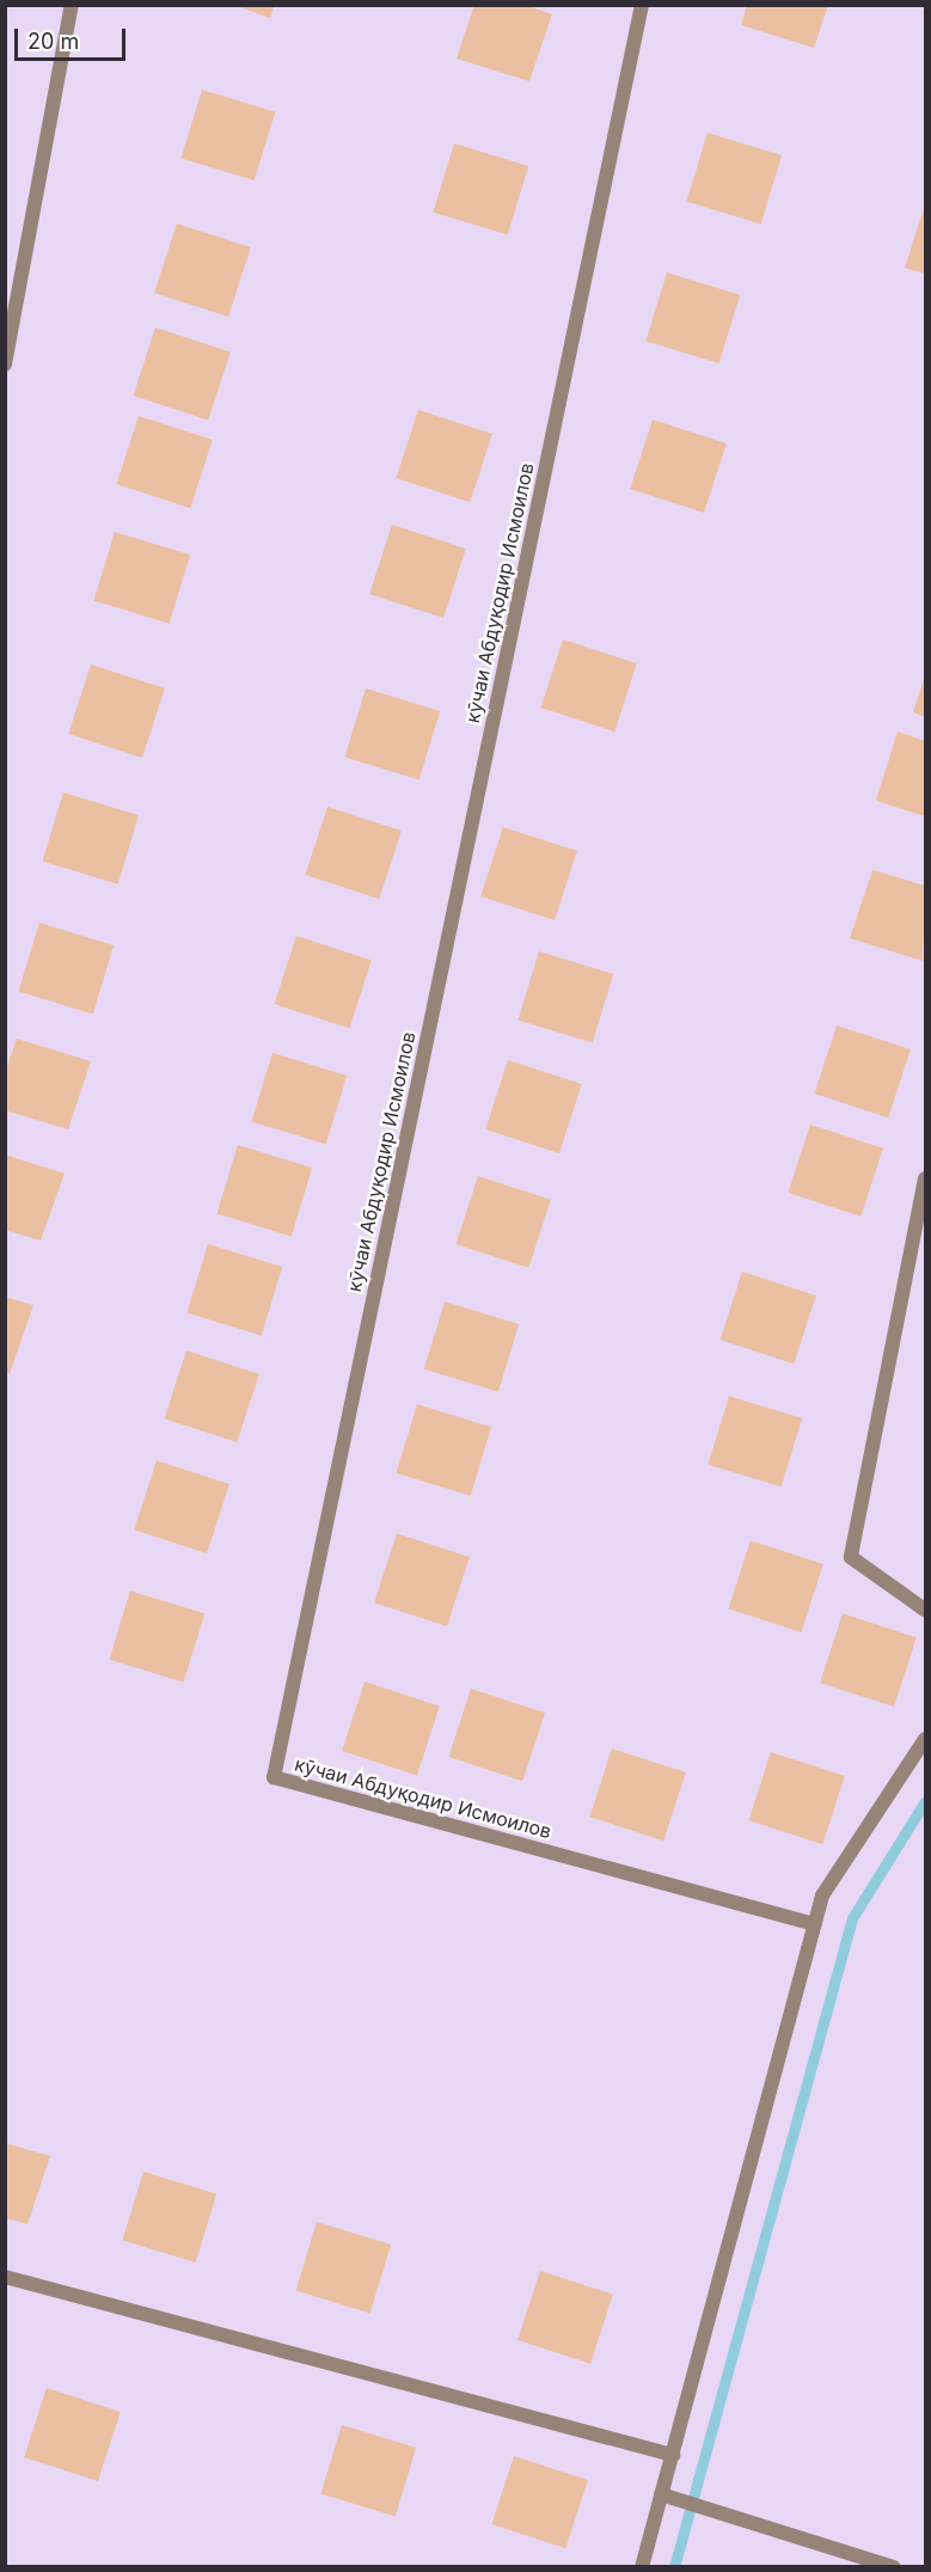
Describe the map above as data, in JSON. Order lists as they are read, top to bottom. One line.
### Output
{"streets":{"street":["кӯчаи Абдуқодир Исмоилов"]},"scale_bar":"20 m"}
